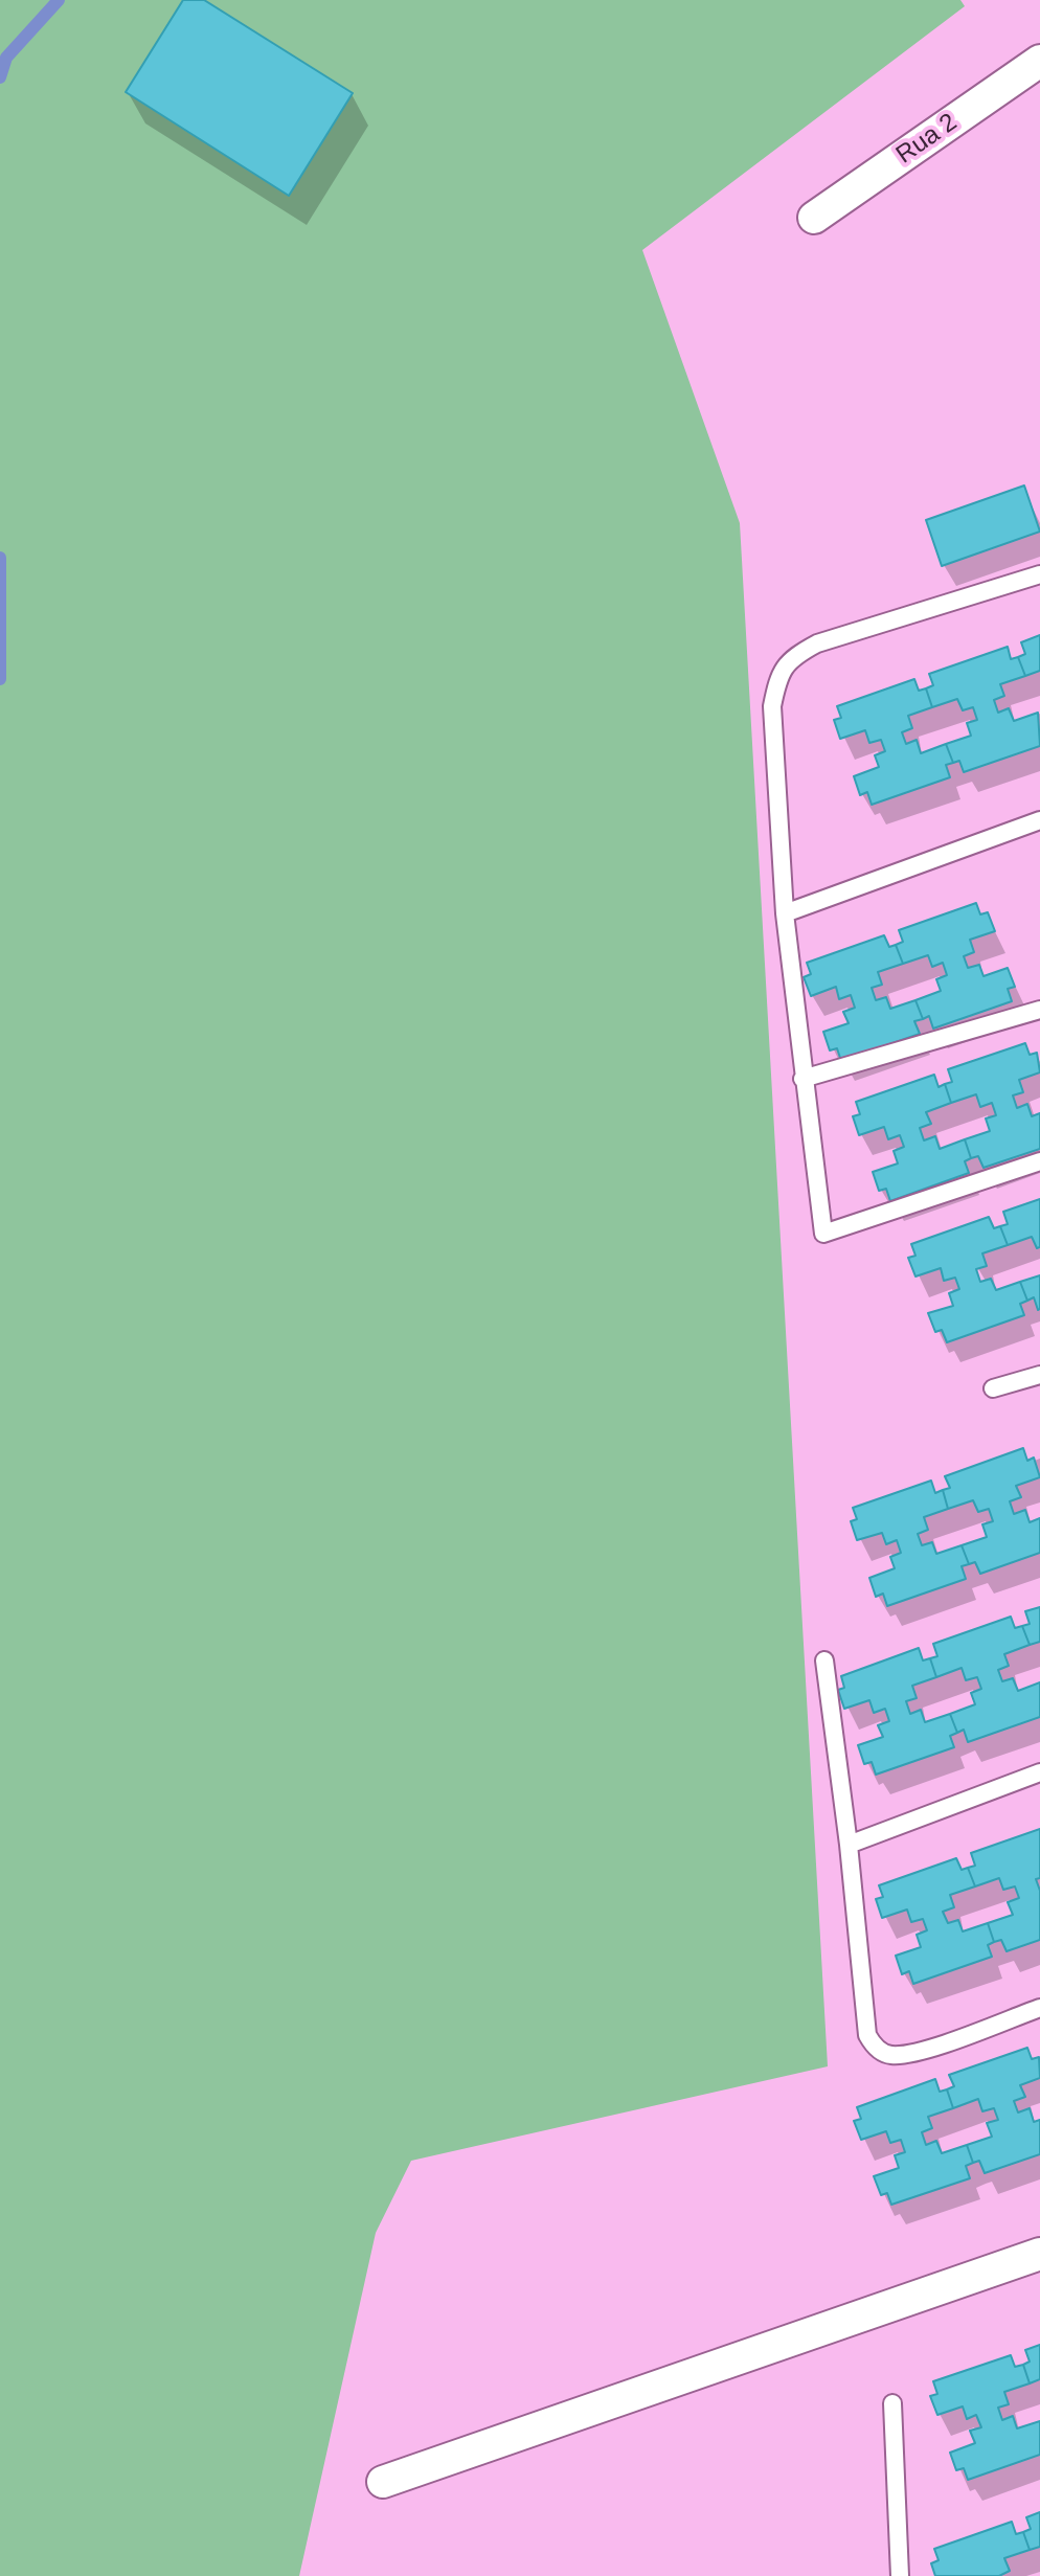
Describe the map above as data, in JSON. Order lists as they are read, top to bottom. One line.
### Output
{"streets":{"street":["Rua 2"]}}
